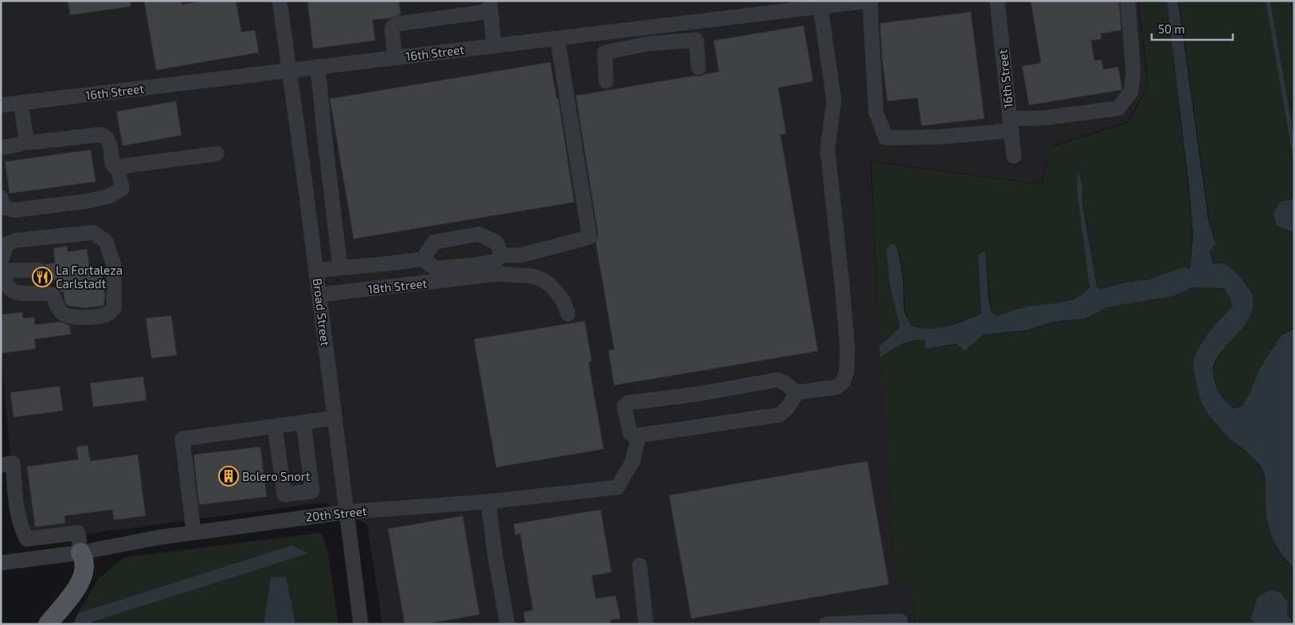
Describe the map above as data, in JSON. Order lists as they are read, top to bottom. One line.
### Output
{"streets":{"street":["16th Street","18th Street","Broad Street","20th Street"]},"crossings":[["16th Street","Broad Street"],["18th Street","Broad Street"],["Broad Street","20th Street"]],"places":{"restaurant":["La Fortaleza Carlstadt"],"building":["Bolero Snort"]},"scale_bar":"50 m"}
